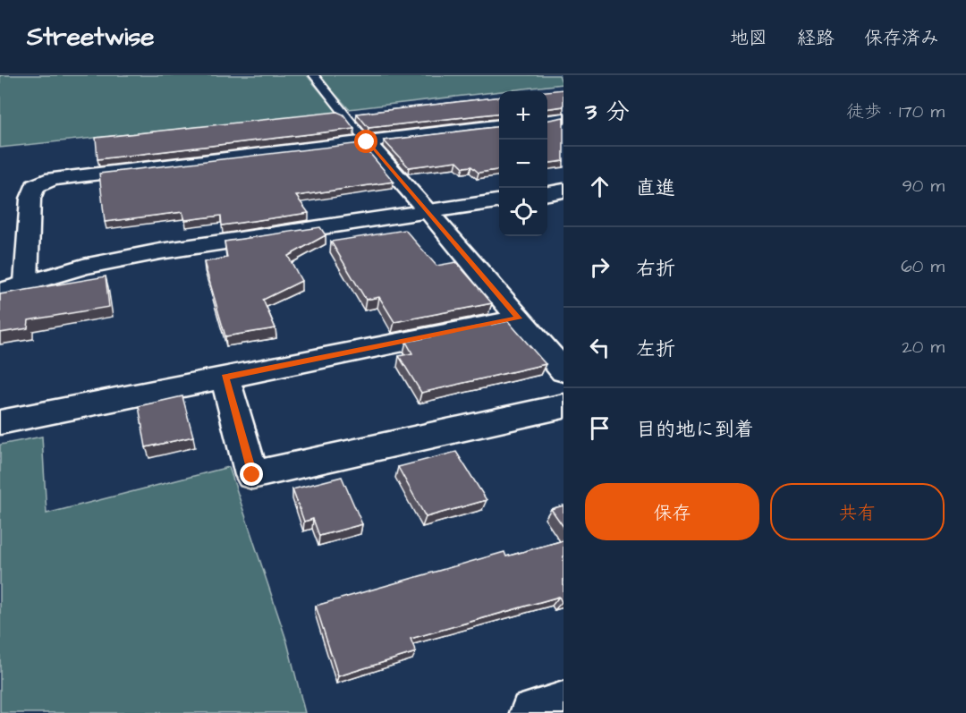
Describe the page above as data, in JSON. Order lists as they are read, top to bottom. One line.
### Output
{"page":{"header":"Streetwise","nav":["地図","経路","保存済み"],"heading":["3 分","徒歩 · 170 m"],"map_buttons":["+","−"],"list":[["直進","90 m"],["右折","60 m"],["左折","20 m"],"目的地に到着"],"buttons":["保存","共有"]}}
